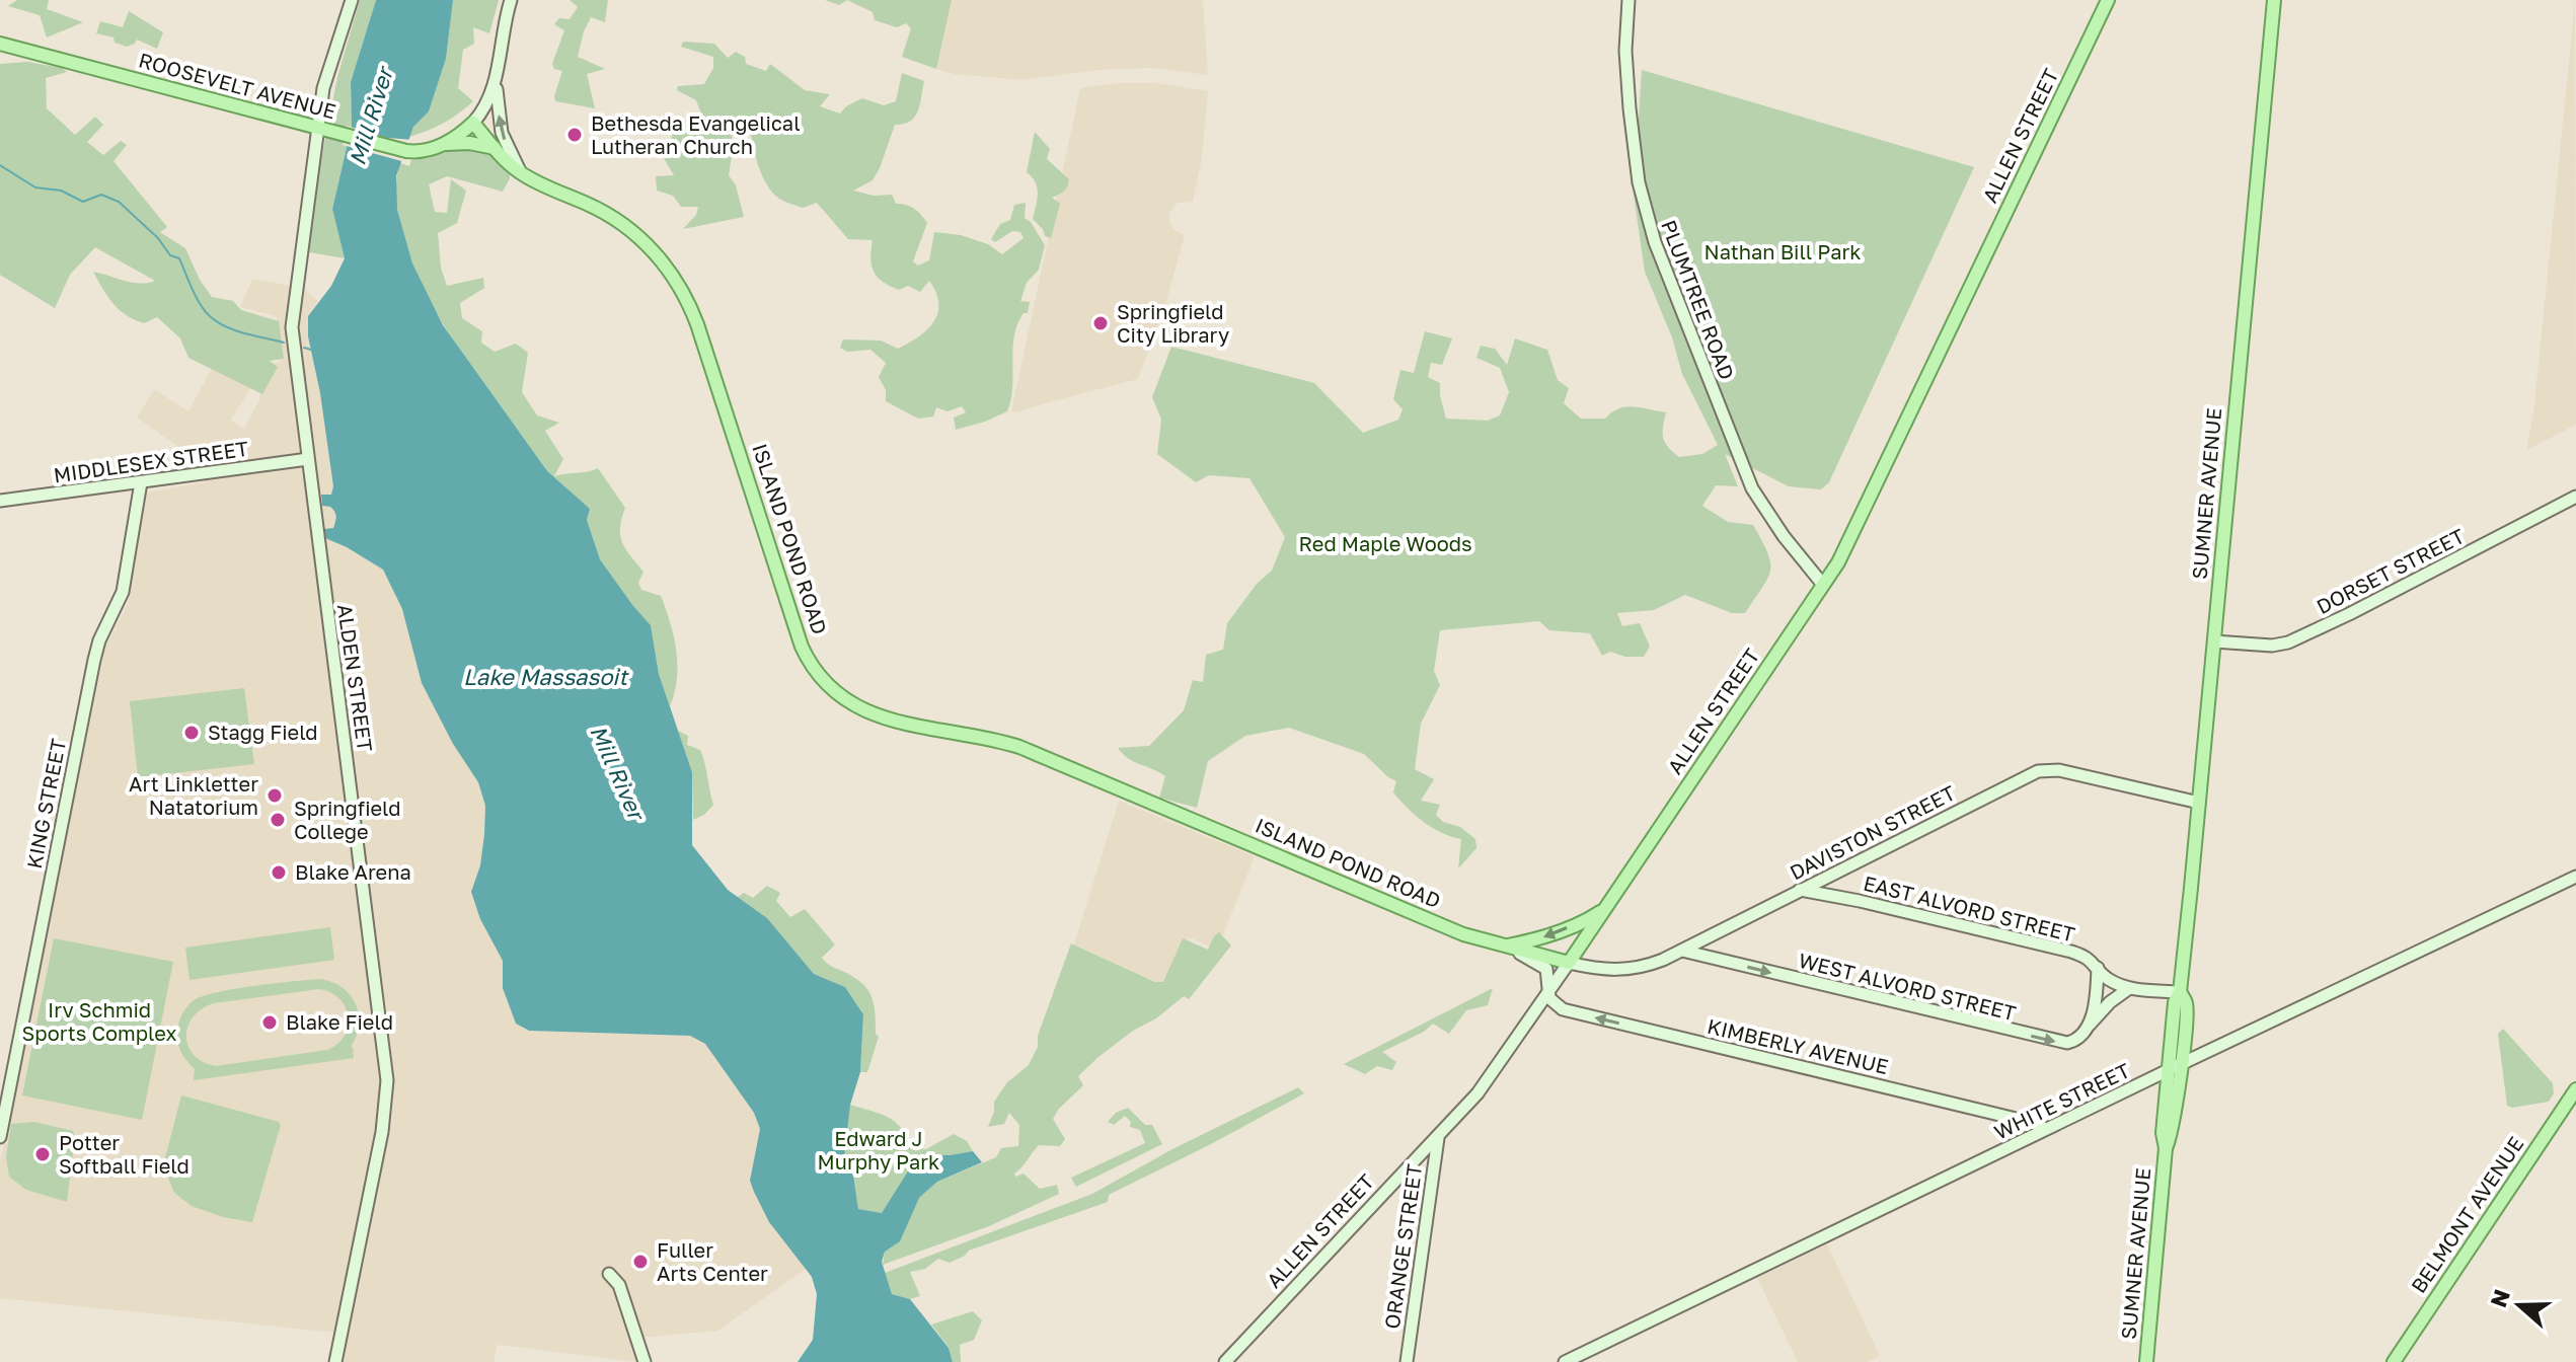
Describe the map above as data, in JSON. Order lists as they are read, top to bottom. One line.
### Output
{"streets":{"main road":["ROOSEVELT AVENUE","ALLEN STREET","PLUMTREE ROAD","MIDDLESEX STREET","SUMNER AVENUE","ISLAND POND ROAD","DORSET STREET","ALDEN STREET","KING STREET","DAVISTON STREET","EAST ALVORD STREET","WEST ALVORD STREET","KIMBERLY AVENUE","WHITE STREET","BELMONT AVENUE","ORANGE STREET"]},"crossings":[["ROOSEVELT AVENUE","ISLAND POND ROAD"],["ROOSEVELT AVENUE","ALDEN STREET"],["ALLEN STREET","PLUMTREE ROAD"],["ALLEN STREET","ISLAND POND ROAD"],["ALLEN STREET","DAVISTON STREET"],["ALLEN STREET","KIMBERLY AVENUE"],["ALLEN STREET","ORANGE STREET"],["MIDDLESEX STREET","ALDEN STREET"],["MIDDLESEX STREET","KING STREET"],["SUMNER AVENUE","DORSET STREET"],["SUMNER AVENUE","DAVISTON STREET"],["SUMNER AVENUE","WHITE STREET"],["ISLAND POND ROAD","DAVISTON STREET"],["DAVISTON STREET","EAST ALVORD STREET"],["DAVISTON STREET","WEST ALVORD STREET"],["EAST ALVORD STREET","WEST ALVORD STREET"],["KIMBERLY AVENUE","WHITE STREET"]],"one_way":["WEST ALVORD STREET","KIMBERLY AVENUE"],"water":["Mill River","Lake Massasoit"],"parks":["Nathan Bill Park","Red Maple Woods","Irv Schmid Sports Complex","Edward J Murphy Park"],"places":["Bethesda Evangelical Lutheran Church","Springfield City Library","Stagg Field","Art Linkletter Natatorium","Springfield College","Blake Arena","Blake Field","Potter Softball Field","Fuller Arts Center"],"north":"left"}
